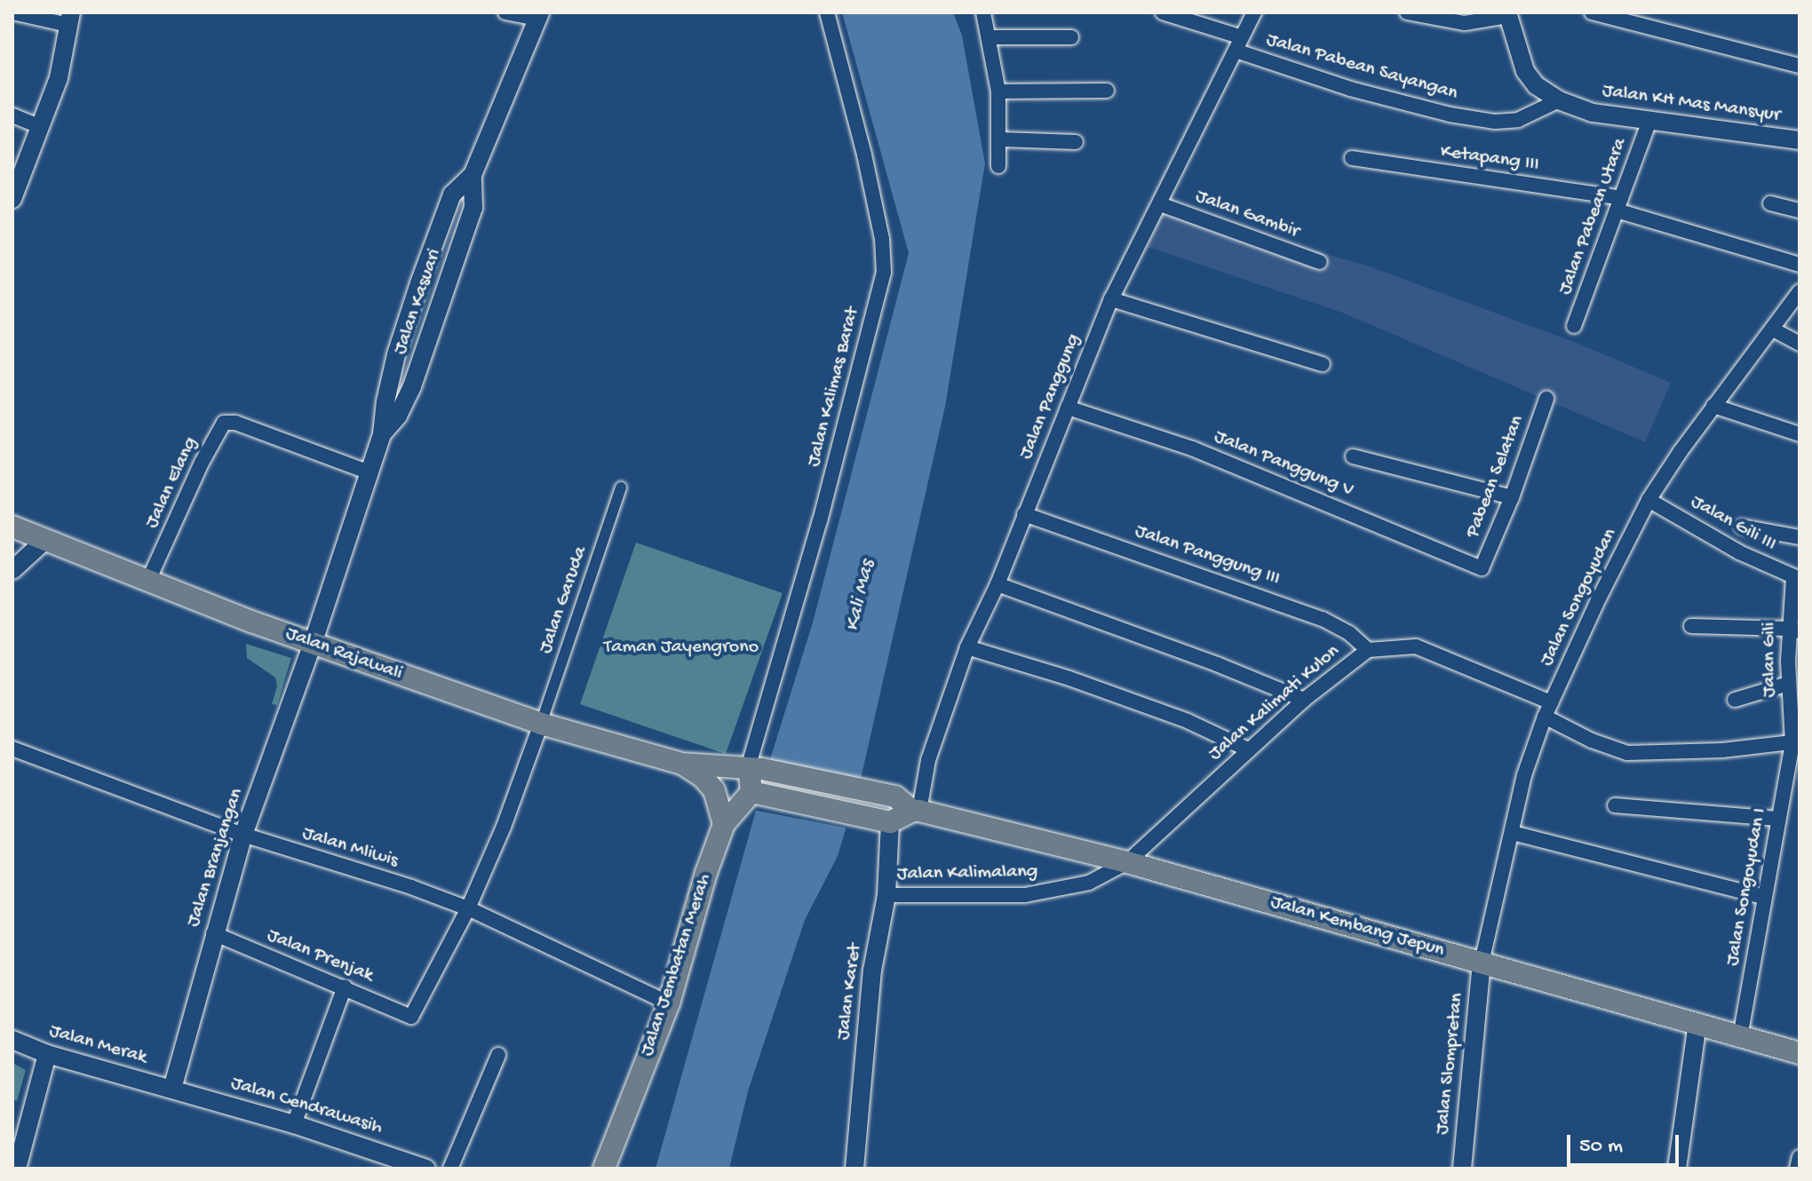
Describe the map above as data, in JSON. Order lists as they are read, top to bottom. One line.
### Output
{"streets":{"main road":["Jalan Rajawali","Jalan Kembang Jepun","Jalan Jembatan Merah"],"street":["Jalan Pabean Sayangan","Jalan KH Mas Mansyur","Ketapang III","Jalan Gambir","Jalan Pabean Utara","Jalan Kasuari","Jalan Kalimas Barat","Jalan Panggung","Jalan Panggung V","Pabean Selatan","Jalan Elang","Jalan Gili III","Jalan Panggung III","Jalan Songoyudan","Jalan Garuda","Jalan Gili","Jalan Kalimati Kulon","Jalan Mliwis","Jalan Branjangan","Jalan Kalimalang","Jalan Songoyudan I","Jalan Prenjak","Jalan Karet","Jalan Merak","Jalan Slompretan","Jalan Cendrawasih"]},"crossings":[["Jalan Pabean Sayangan","Jalan KH Mas Mansyur"],["Jalan Pabean Sayangan","Jalan Panggung"],["Jalan KH Mas Mansyur","Jalan Pabean Utara"],["Ketapang III","Jalan Pabean Utara"],["Jalan Gambir","Jalan Panggung"],["Jalan Kasuari","Jalan Elang"],["Jalan Kasuari","Jalan Rajawali"],["Jalan Kasuari","Jalan Branjangan"],["Jalan Kalimas Barat","Jalan Rajawali"],["Jalan Kalimas Barat","Jalan Kembang Jepun"],["Jalan Panggung","Jalan Panggung V"],["Jalan Panggung","Jalan Panggung III"],["Jalan Panggung","Jalan Kembang Jepun"],["Jalan Panggung V","Pabean Selatan"],["Jalan Elang","Jalan Rajawali"],["Jalan Gili III","Jalan Songoyudan"],["Jalan Gili III","Jalan Gili"],["Jalan Panggung III","Jalan Kalimati Kulon"],["Jalan Songoyudan","Jalan Kalimati Kulon"],["Jalan Songoyudan","Jalan Kembang Jepun"],["Jalan Songoyudan","Jalan Slompretan"],["Jalan Garuda","Jalan Rajawali"],["Jalan Rajawali","Jalan Branjangan"],["Jalan Rajawali","Jalan Kembang Jepun"],["Jalan Rajawali","Jalan Jembatan Merah"],["Jalan Gili","Jalan Kalimati Kulon"],["Jalan Gili","Jalan Songoyudan I"],["Jalan Kalimati Kulon","Jalan Kalimalang"],["Jalan Kalimati Kulon","Jalan Songoyudan I"],["Jalan Kalimati Kulon","Jalan Kembang Jepun"],["Jalan Mliwis","Jalan Branjangan"],["Jalan Mliwis","Jalan Prenjak"],["Jalan Mliwis","Jalan Jembatan Merah"],["Jalan Branjangan","Jalan Prenjak"],["Jalan Branjangan","Jalan Merak"],["Jalan Branjangan","Jalan Cendrawasih"],["Jalan Kalimalang","Jalan Kembang Jepun"],["Jalan Kalimalang","Jalan Karet"],["Jalan Songoyudan I","Jalan Kembang Jepun"],["Jalan Kembang Jepun","Jalan Slompretan"],["Jalan Merak","Jalan Cendrawasih"]],"water":["Kali Mas"],"parks":["Taman Jayengrono"],"scale_bar":"50 m"}
